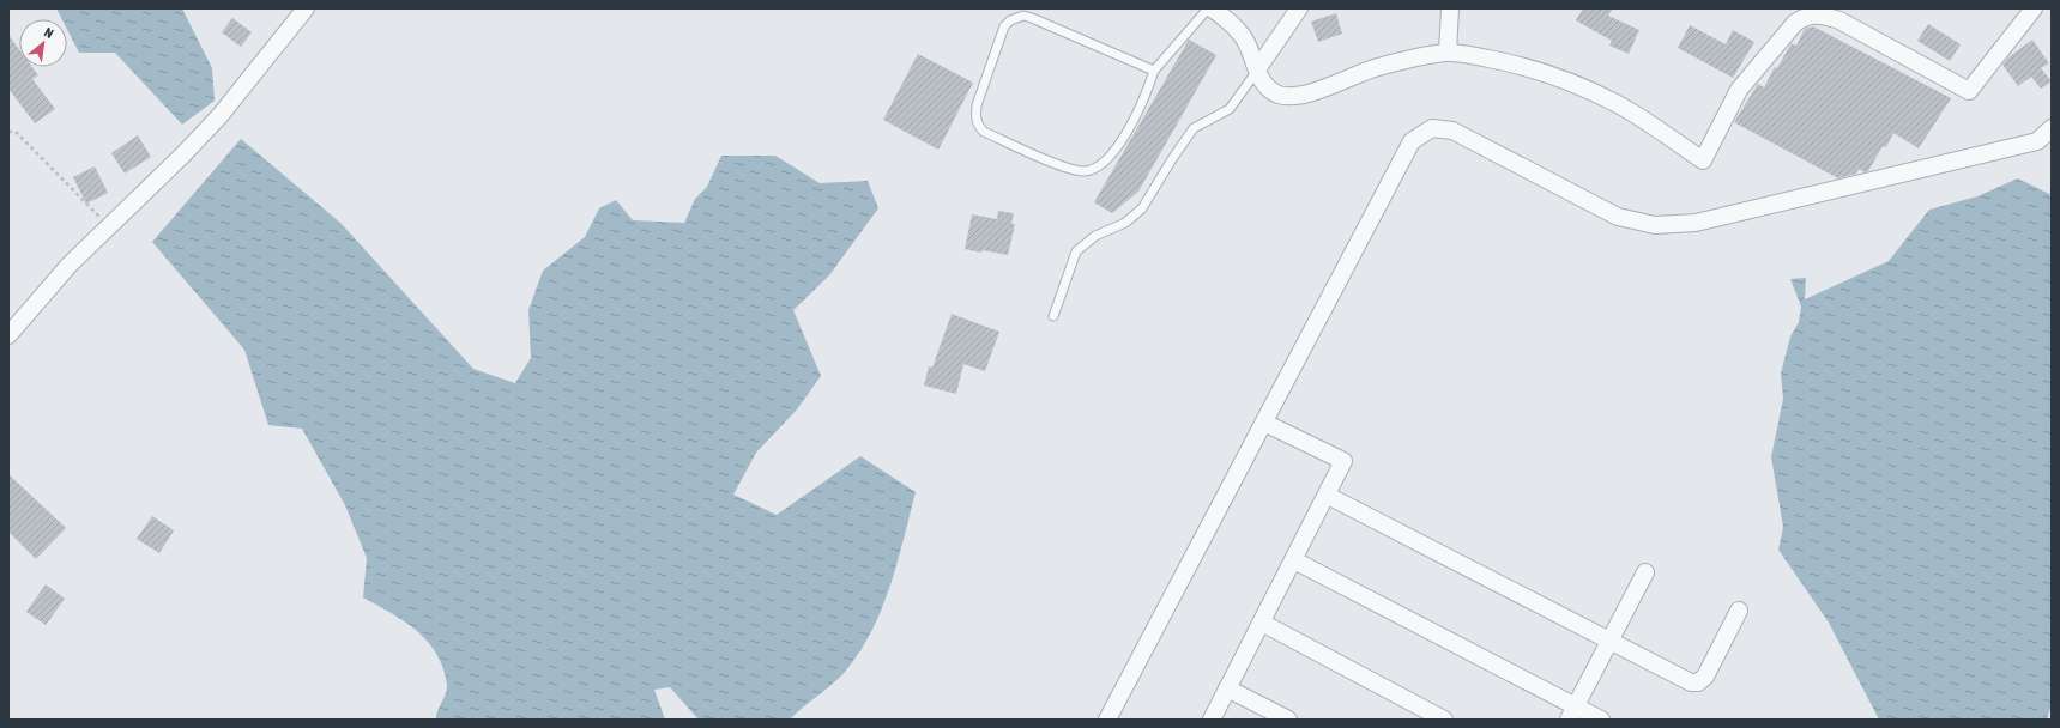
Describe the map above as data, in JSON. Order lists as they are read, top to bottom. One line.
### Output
{"north":"top right"}
